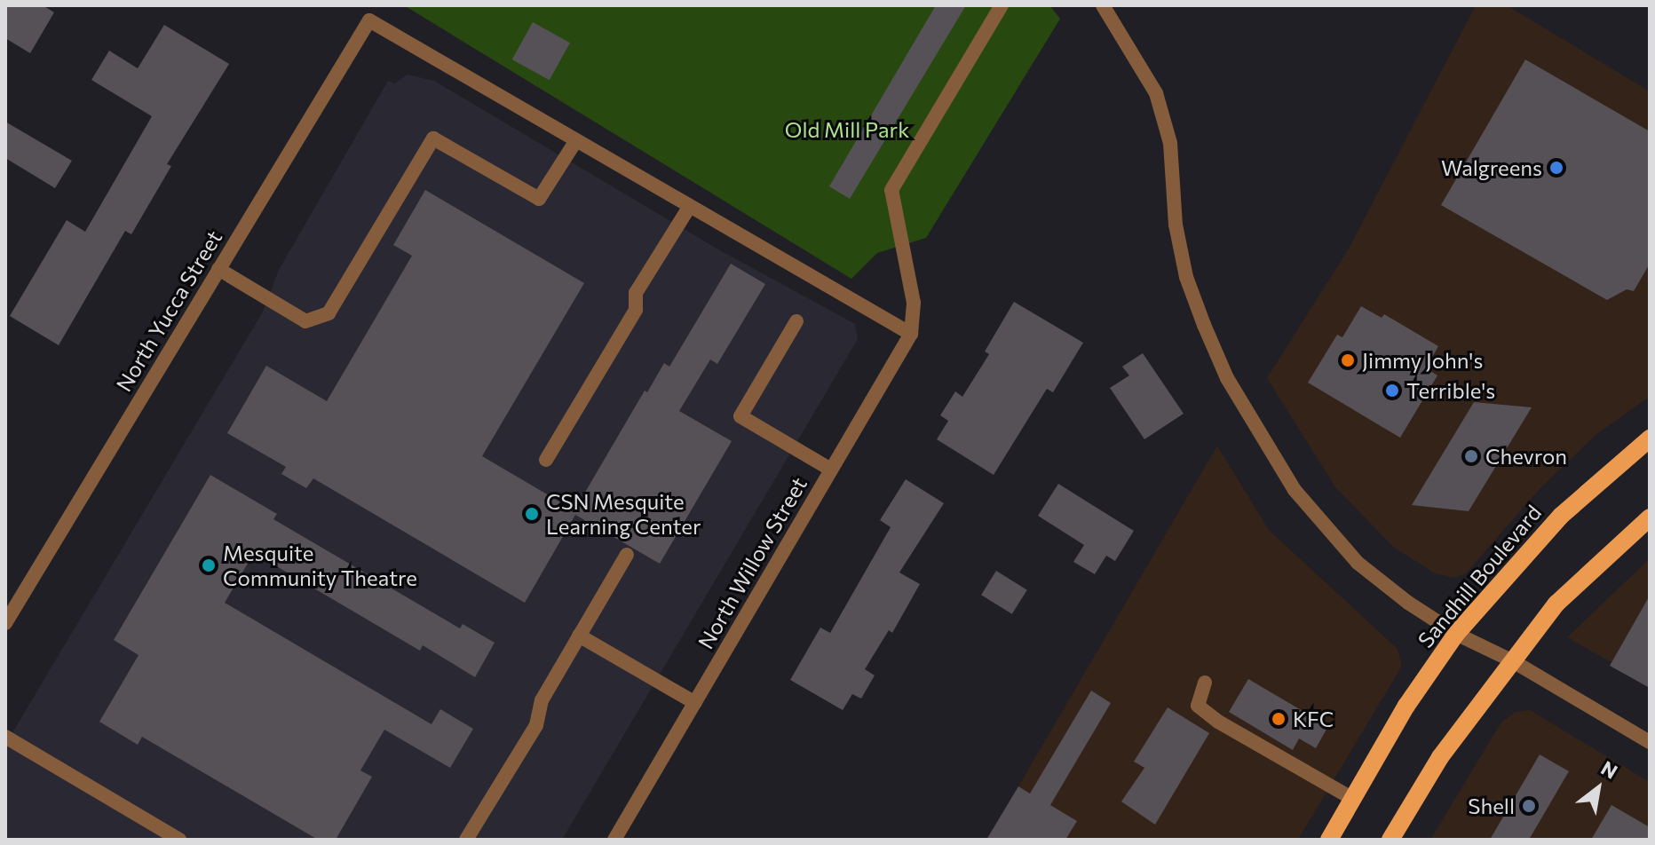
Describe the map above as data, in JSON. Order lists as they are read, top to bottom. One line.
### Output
{"streets":{"main road":["Sandhill Boulevard"],"street":["North Yucca Street","North Willow Street"]},"parks":["Old Mill Park"],"places":["Walgreens","Jimmy John's","Terrible's","Chevron","CSN Mesquite Learning Center","Mesquite Community Theatre","KFC","Shell"],"north":"top right"}
